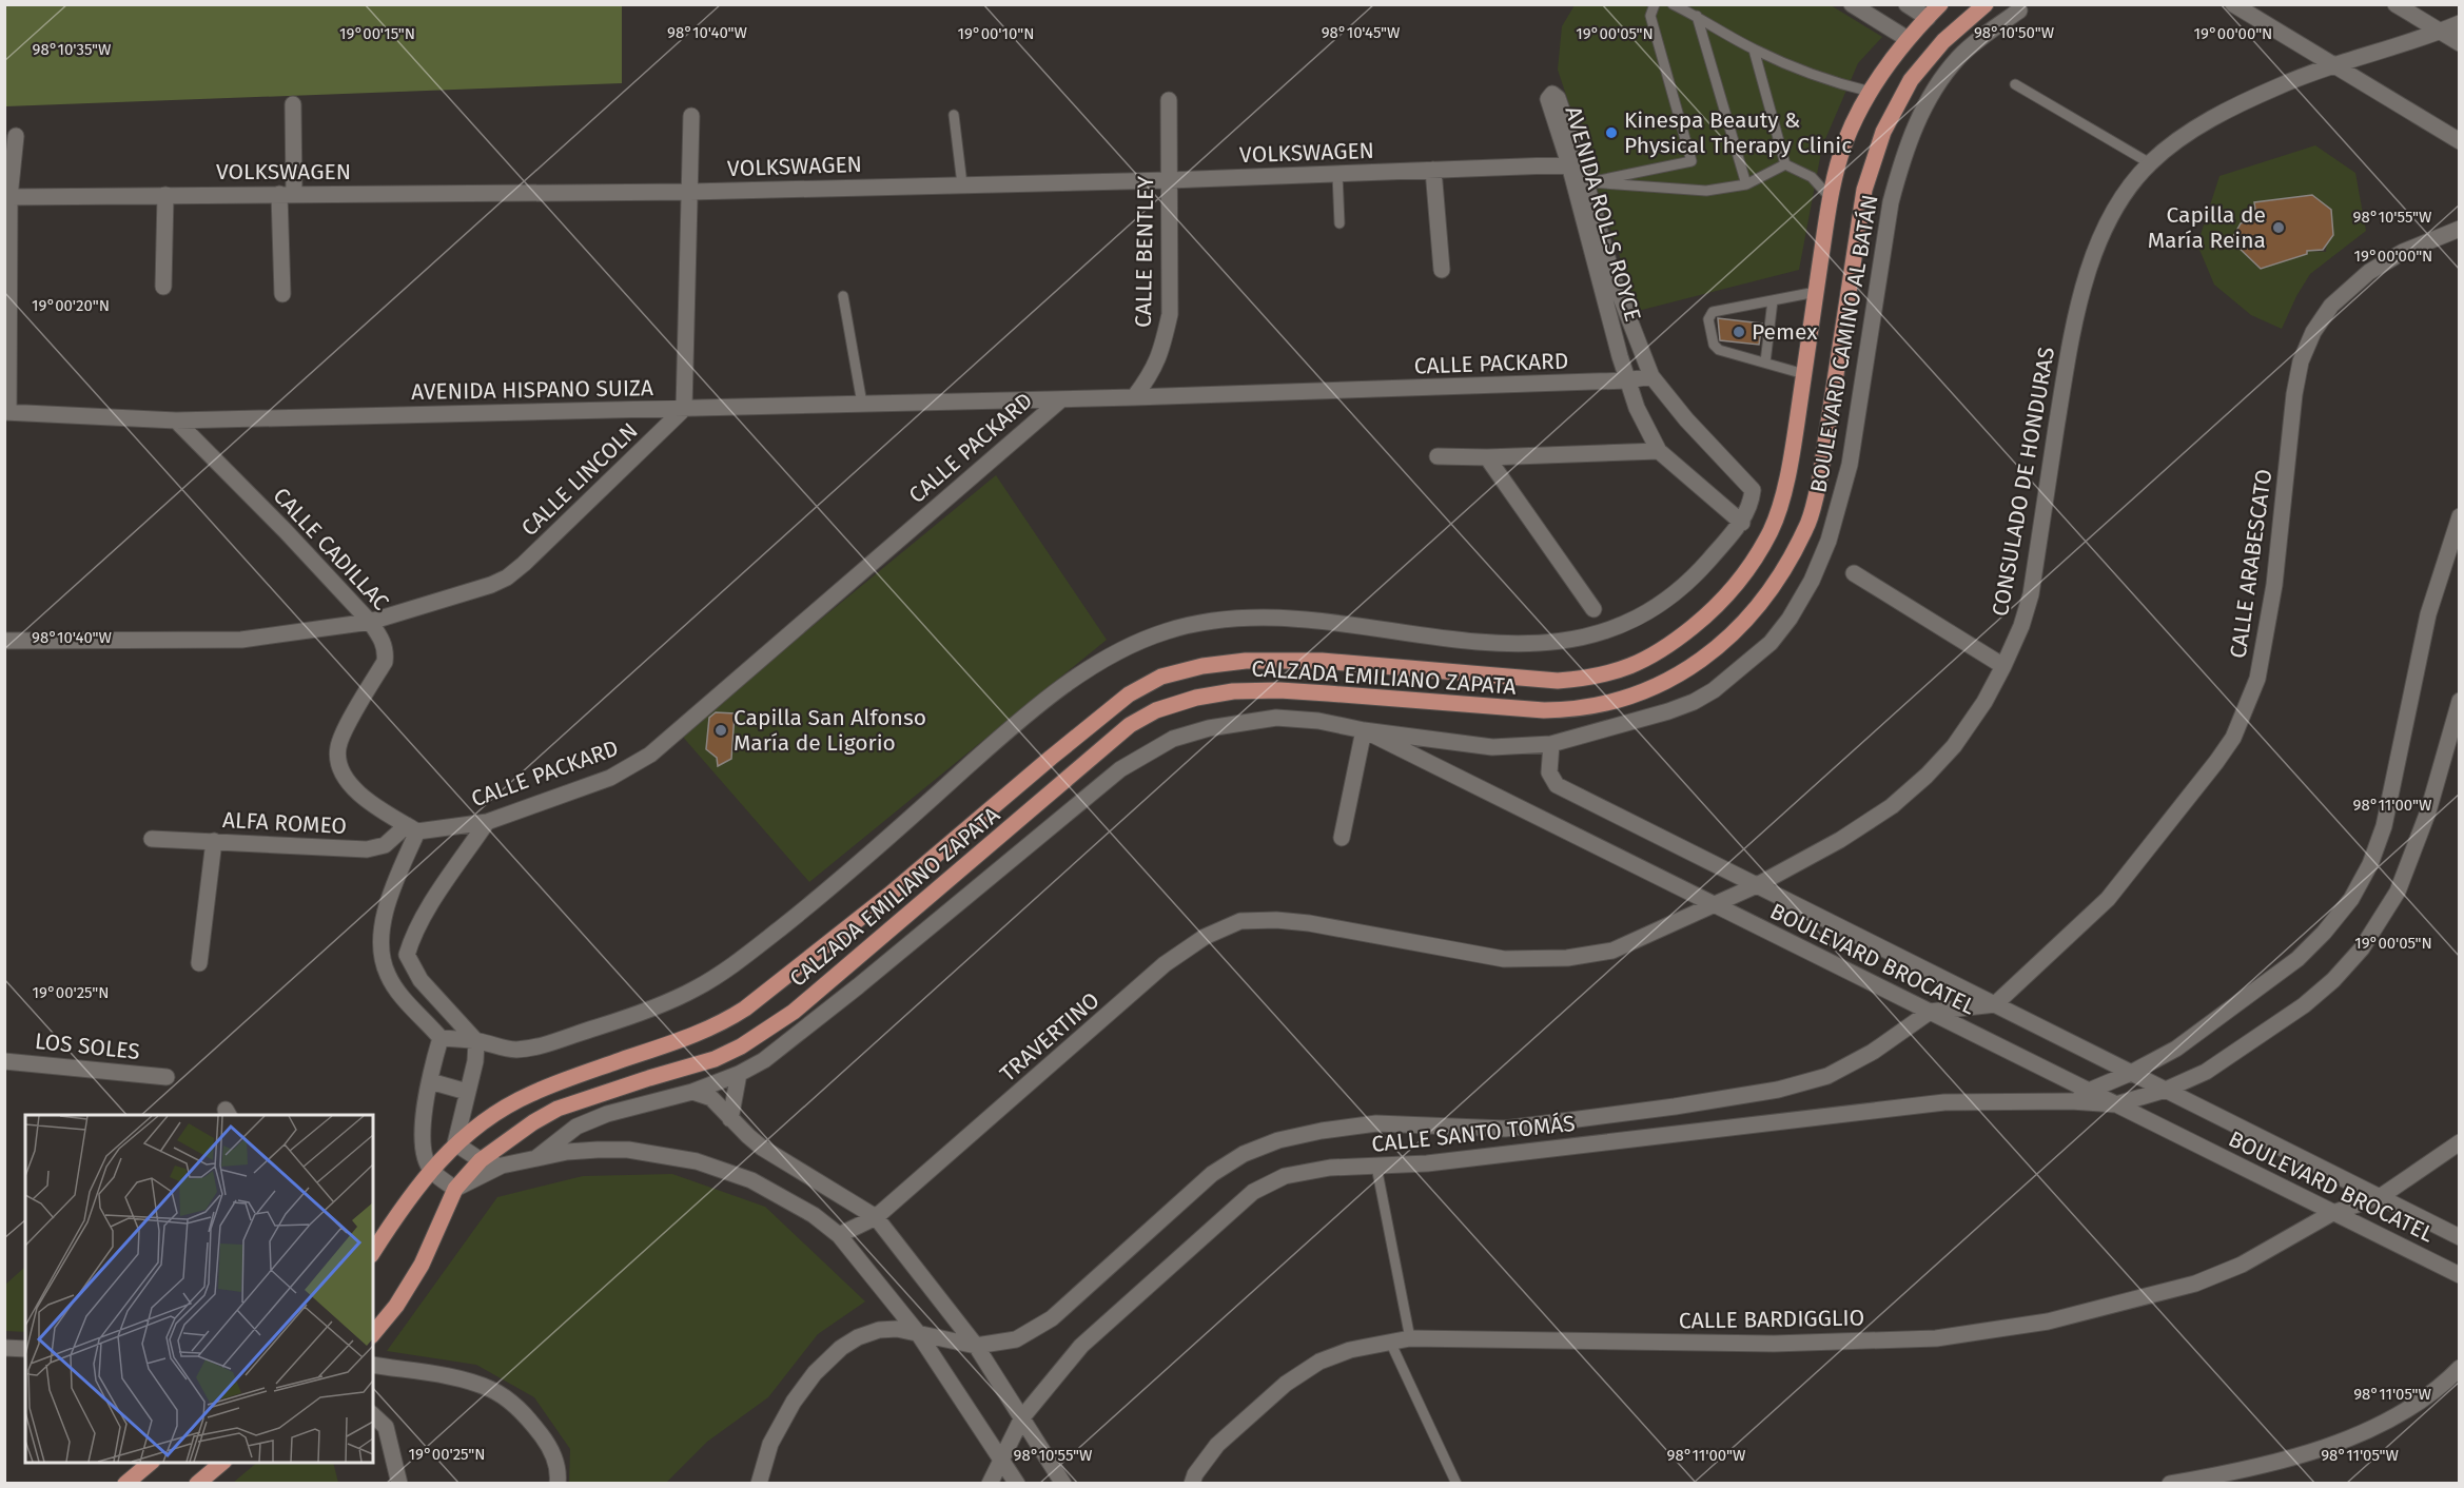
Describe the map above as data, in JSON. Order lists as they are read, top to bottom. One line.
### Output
{"streets":{"main road":["CALZADA EMILIANO ZAPATA"],"street":["VOLKSWAGEN","AVENIDA ROLLS ROYCE","CALLE BENTLEY","BOULEVARD CAMINO AL BATÁN","CALLE PACKARD","AVENIDA HISPANO SUIZA","CALLE LINCOLN","CONSULADO DE HONDURAS","CALLE CADILLAC","CALLE ARABESCATO","ALFA ROMEO","BOULEVARD BROCATEL","TRAVERTINO","LOS SOLES","CALLE SANTO TOMÁS","CALLE BARDIGGLIO"]},"crossings":[["VOLKSWAGEN","AVENIDA ROLLS ROYCE"],["VOLKSWAGEN","CALLE BENTLEY"],["AVENIDA ROLLS ROYCE","CALLE PACKARD"],["CALLE BENTLEY","CALLE PACKARD"],["BOULEVARD CAMINO AL BATÁN","BOULEVARD BROCATEL"],["CALLE PACKARD","AVENIDA HISPANO SUIZA"],["CALLE PACKARD","CALLE CADILLAC"],["CALLE PACKARD","ALFA ROMEO"],["AVENIDA HISPANO SUIZA","CALLE LINCOLN"],["AVENIDA HISPANO SUIZA","CALLE CADILLAC"],["CALLE LINCOLN","CALLE CADILLAC"],["CONSULADO DE HONDURAS","BOULEVARD BROCATEL"],["CONSULADO DE HONDURAS","TRAVERTINO"],["CALLE CADILLAC","ALFA ROMEO"],["CALLE ARABESCATO","BOULEVARD BROCATEL"],["CALLE ARABESCATO","CALLE SANTO TOMÁS"],["BOULEVARD BROCATEL","CALLE SANTO TOMÁS"],["BOULEVARD BROCATEL","CALLE BARDIGGLIO"]],"places":["Kinespa Beauty & Physical Therapy Clinic","Capilla de María Reina","Pemex","Capilla San Alfonso María de Ligorio"],"coordinates":["98°10'40\"W","98°10'45\"W","98°10'50\"W","19°00'05\"N","19°00'15\"N","19°00'10\"N","19°00'00\"N","98°10'35\"W","98°10'55\"W","19°00'20\"N","98°11'00\"W","19°00'25\"N","98°11'05\"W"]}
